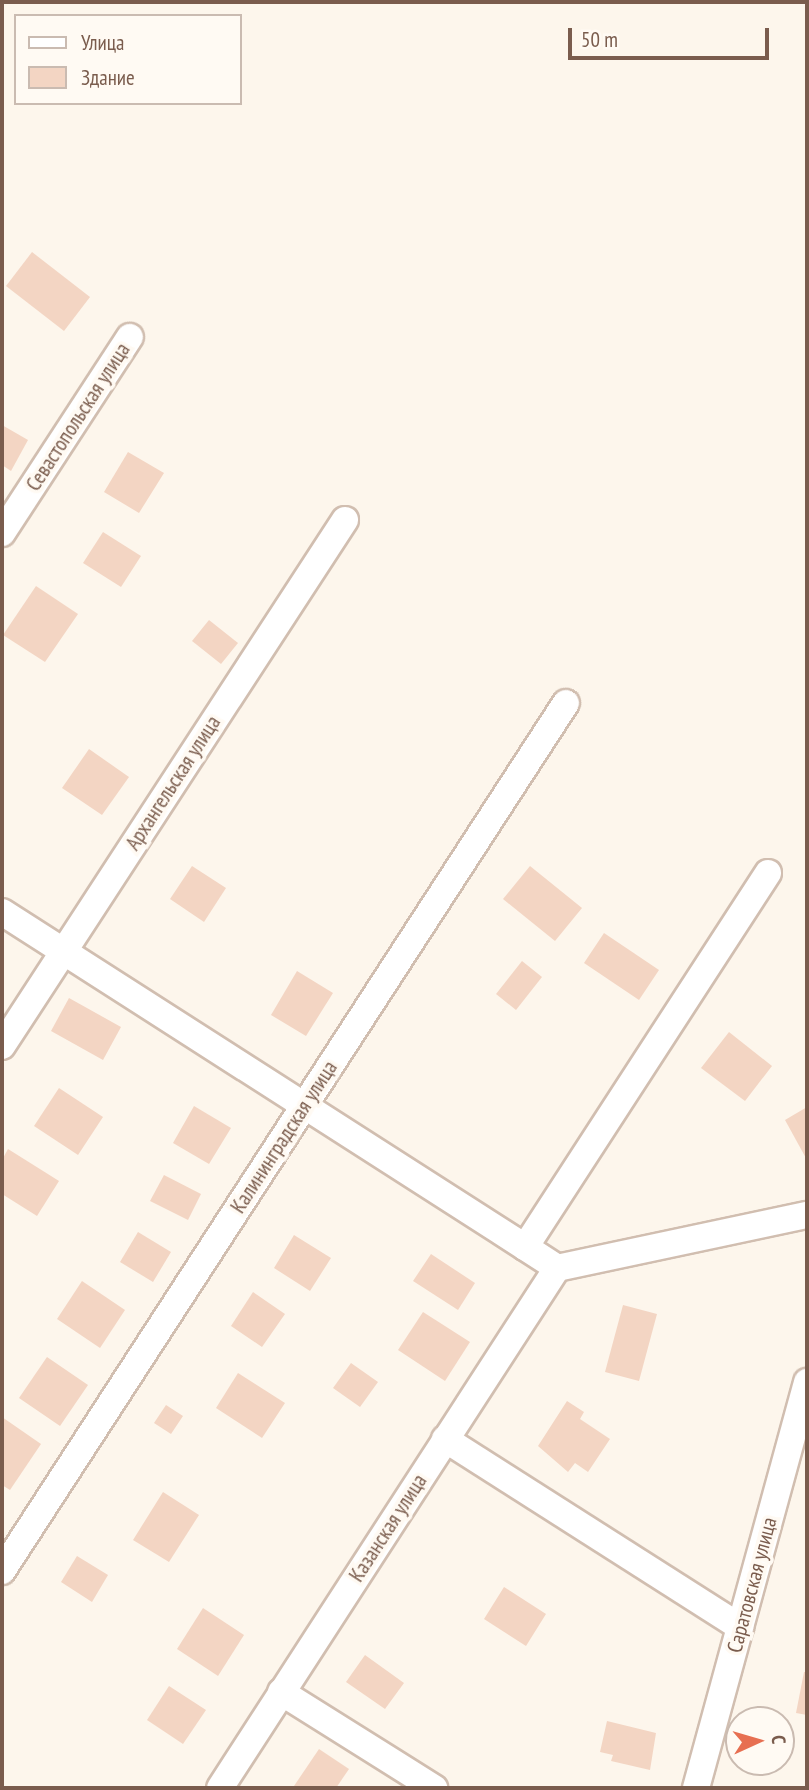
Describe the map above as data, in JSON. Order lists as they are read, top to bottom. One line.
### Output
{"streets":{"street":["Севастопольская улица","Архангельская улица","Калининградская улица","Казанская улица","Саратовская улица"]},"legend":["Улица","Здание"],"scale_bar":"50 m","north":"right"}
